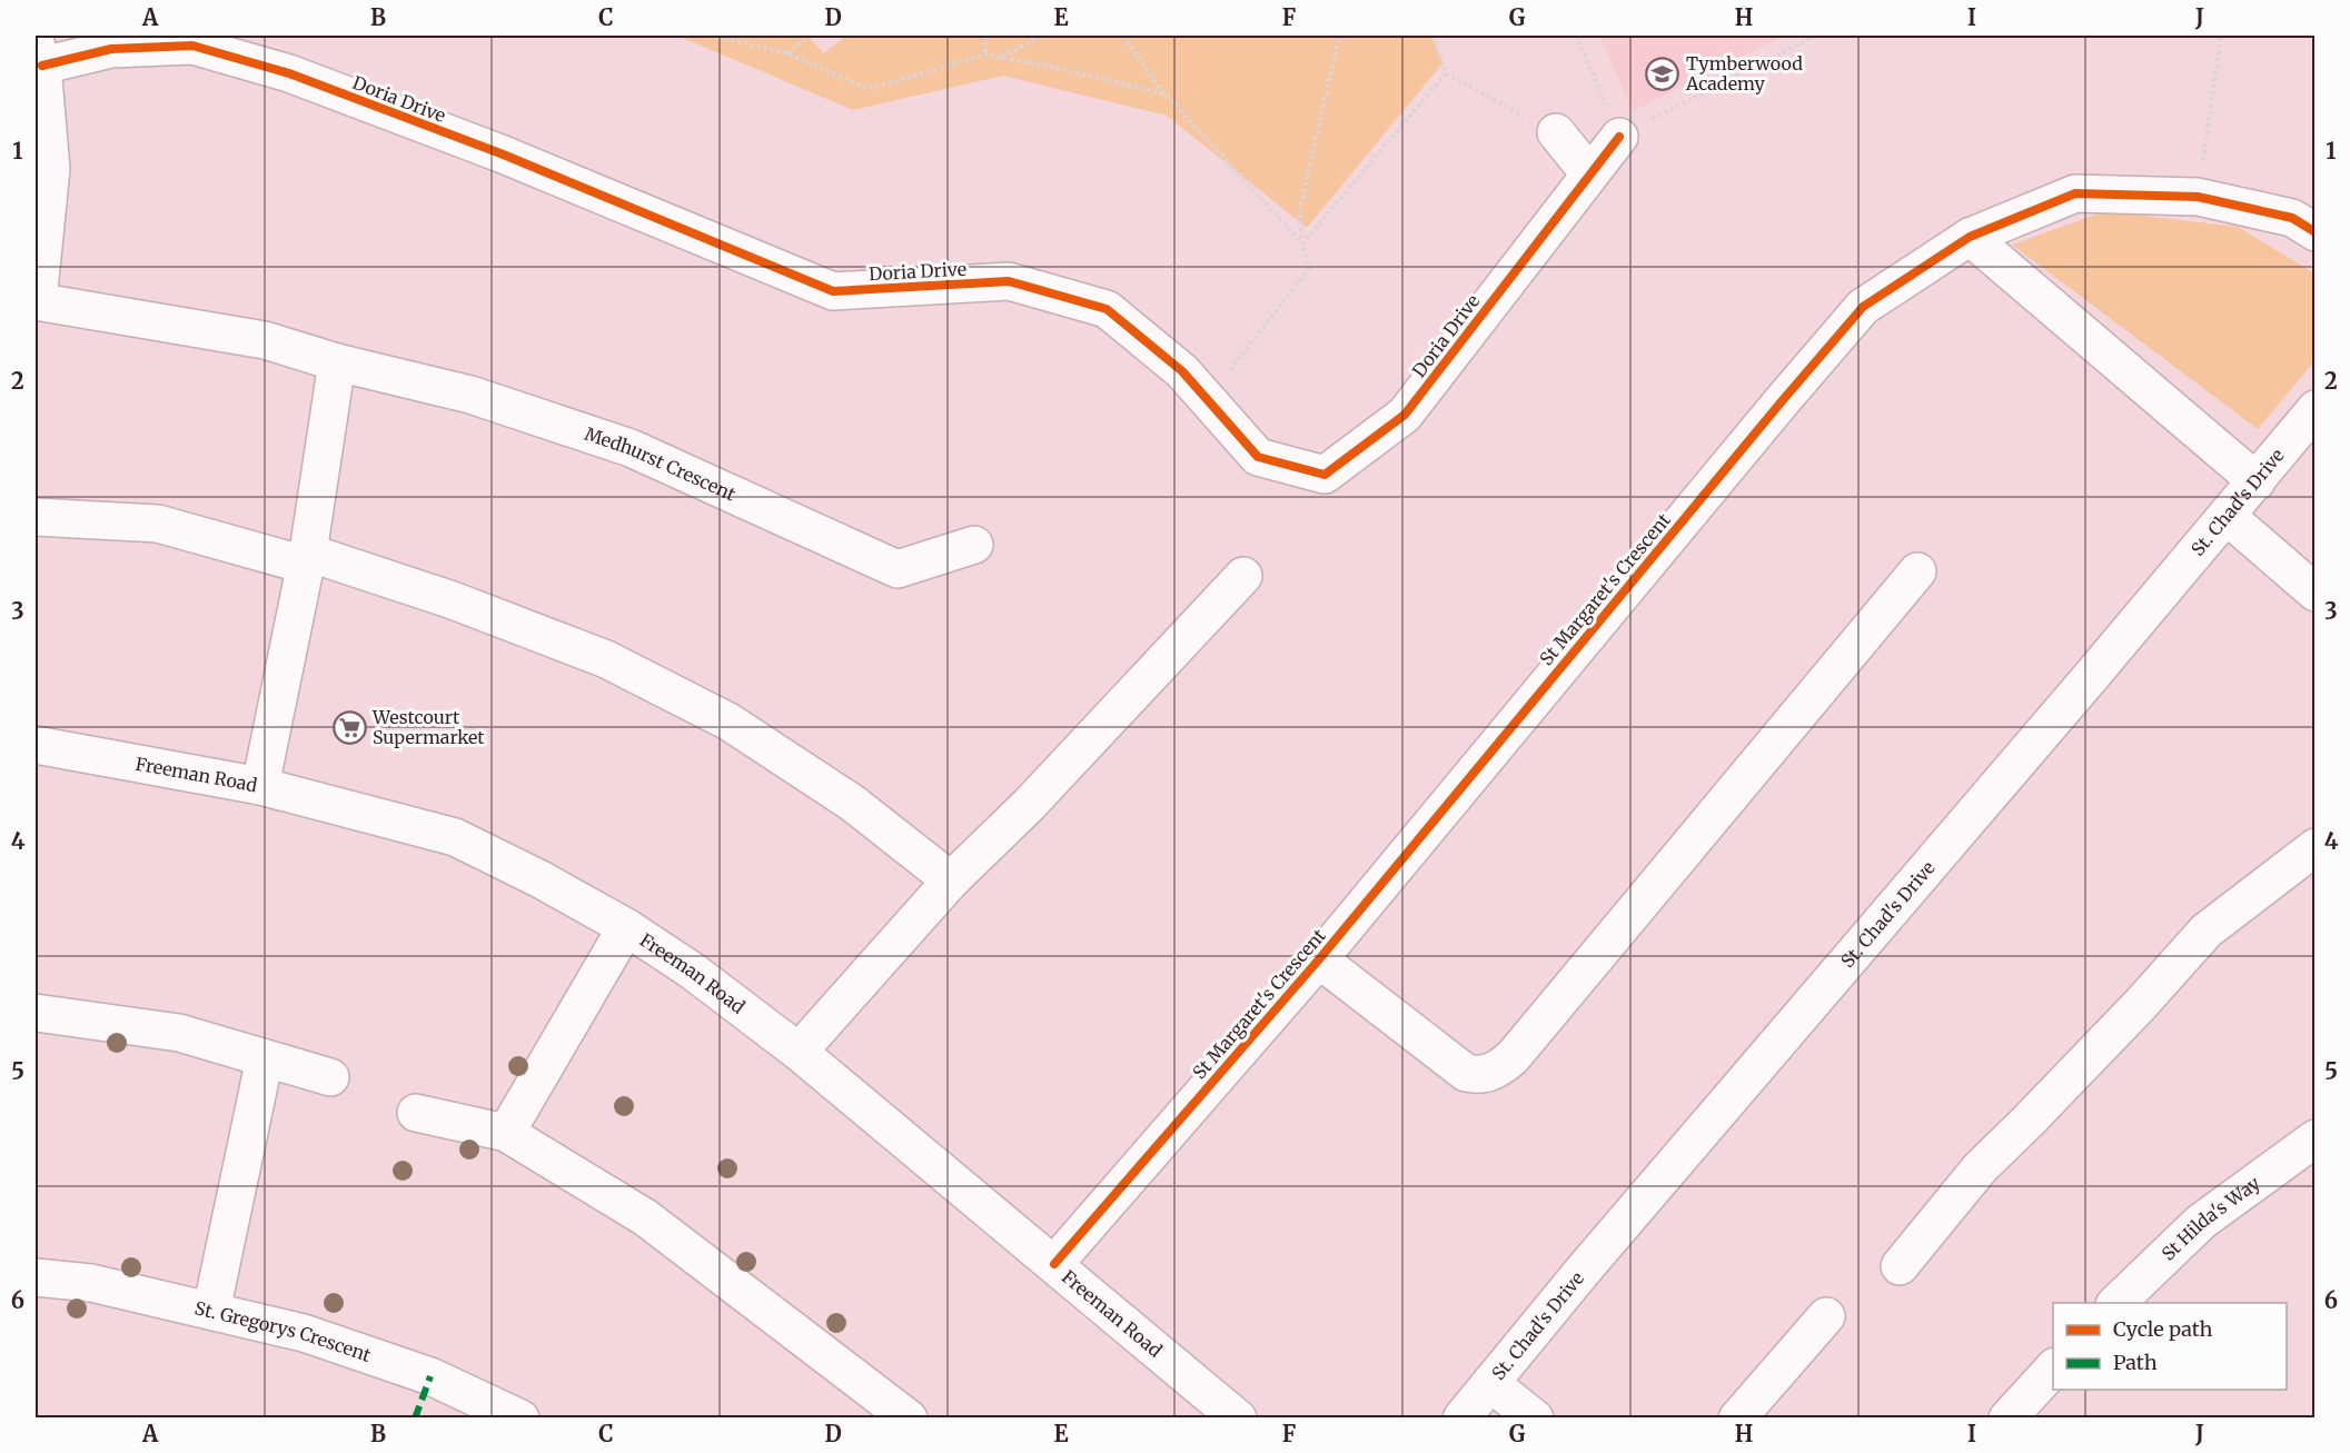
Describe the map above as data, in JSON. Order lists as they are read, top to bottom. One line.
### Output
{"streets":{"street":["Doria Drive","Medhurst Crescent","St. Chad's Drive","St Margaret's Crescent","Freeman Road","St Hilda's Way","St. Gregorys Crescent"]},"crossings":[["St Margaret's Crescent","Freeman Road"]],"places":{"school or university":["Tymberwood Academy"],"supermarket":["Westcourt Supermarket"]},"legend":["Cycle path","Path"],"grid":{"columns":["A","B","C","D","E","F","G","H","I","J"],"rows":["1","2","3","4","5","6"]}}
